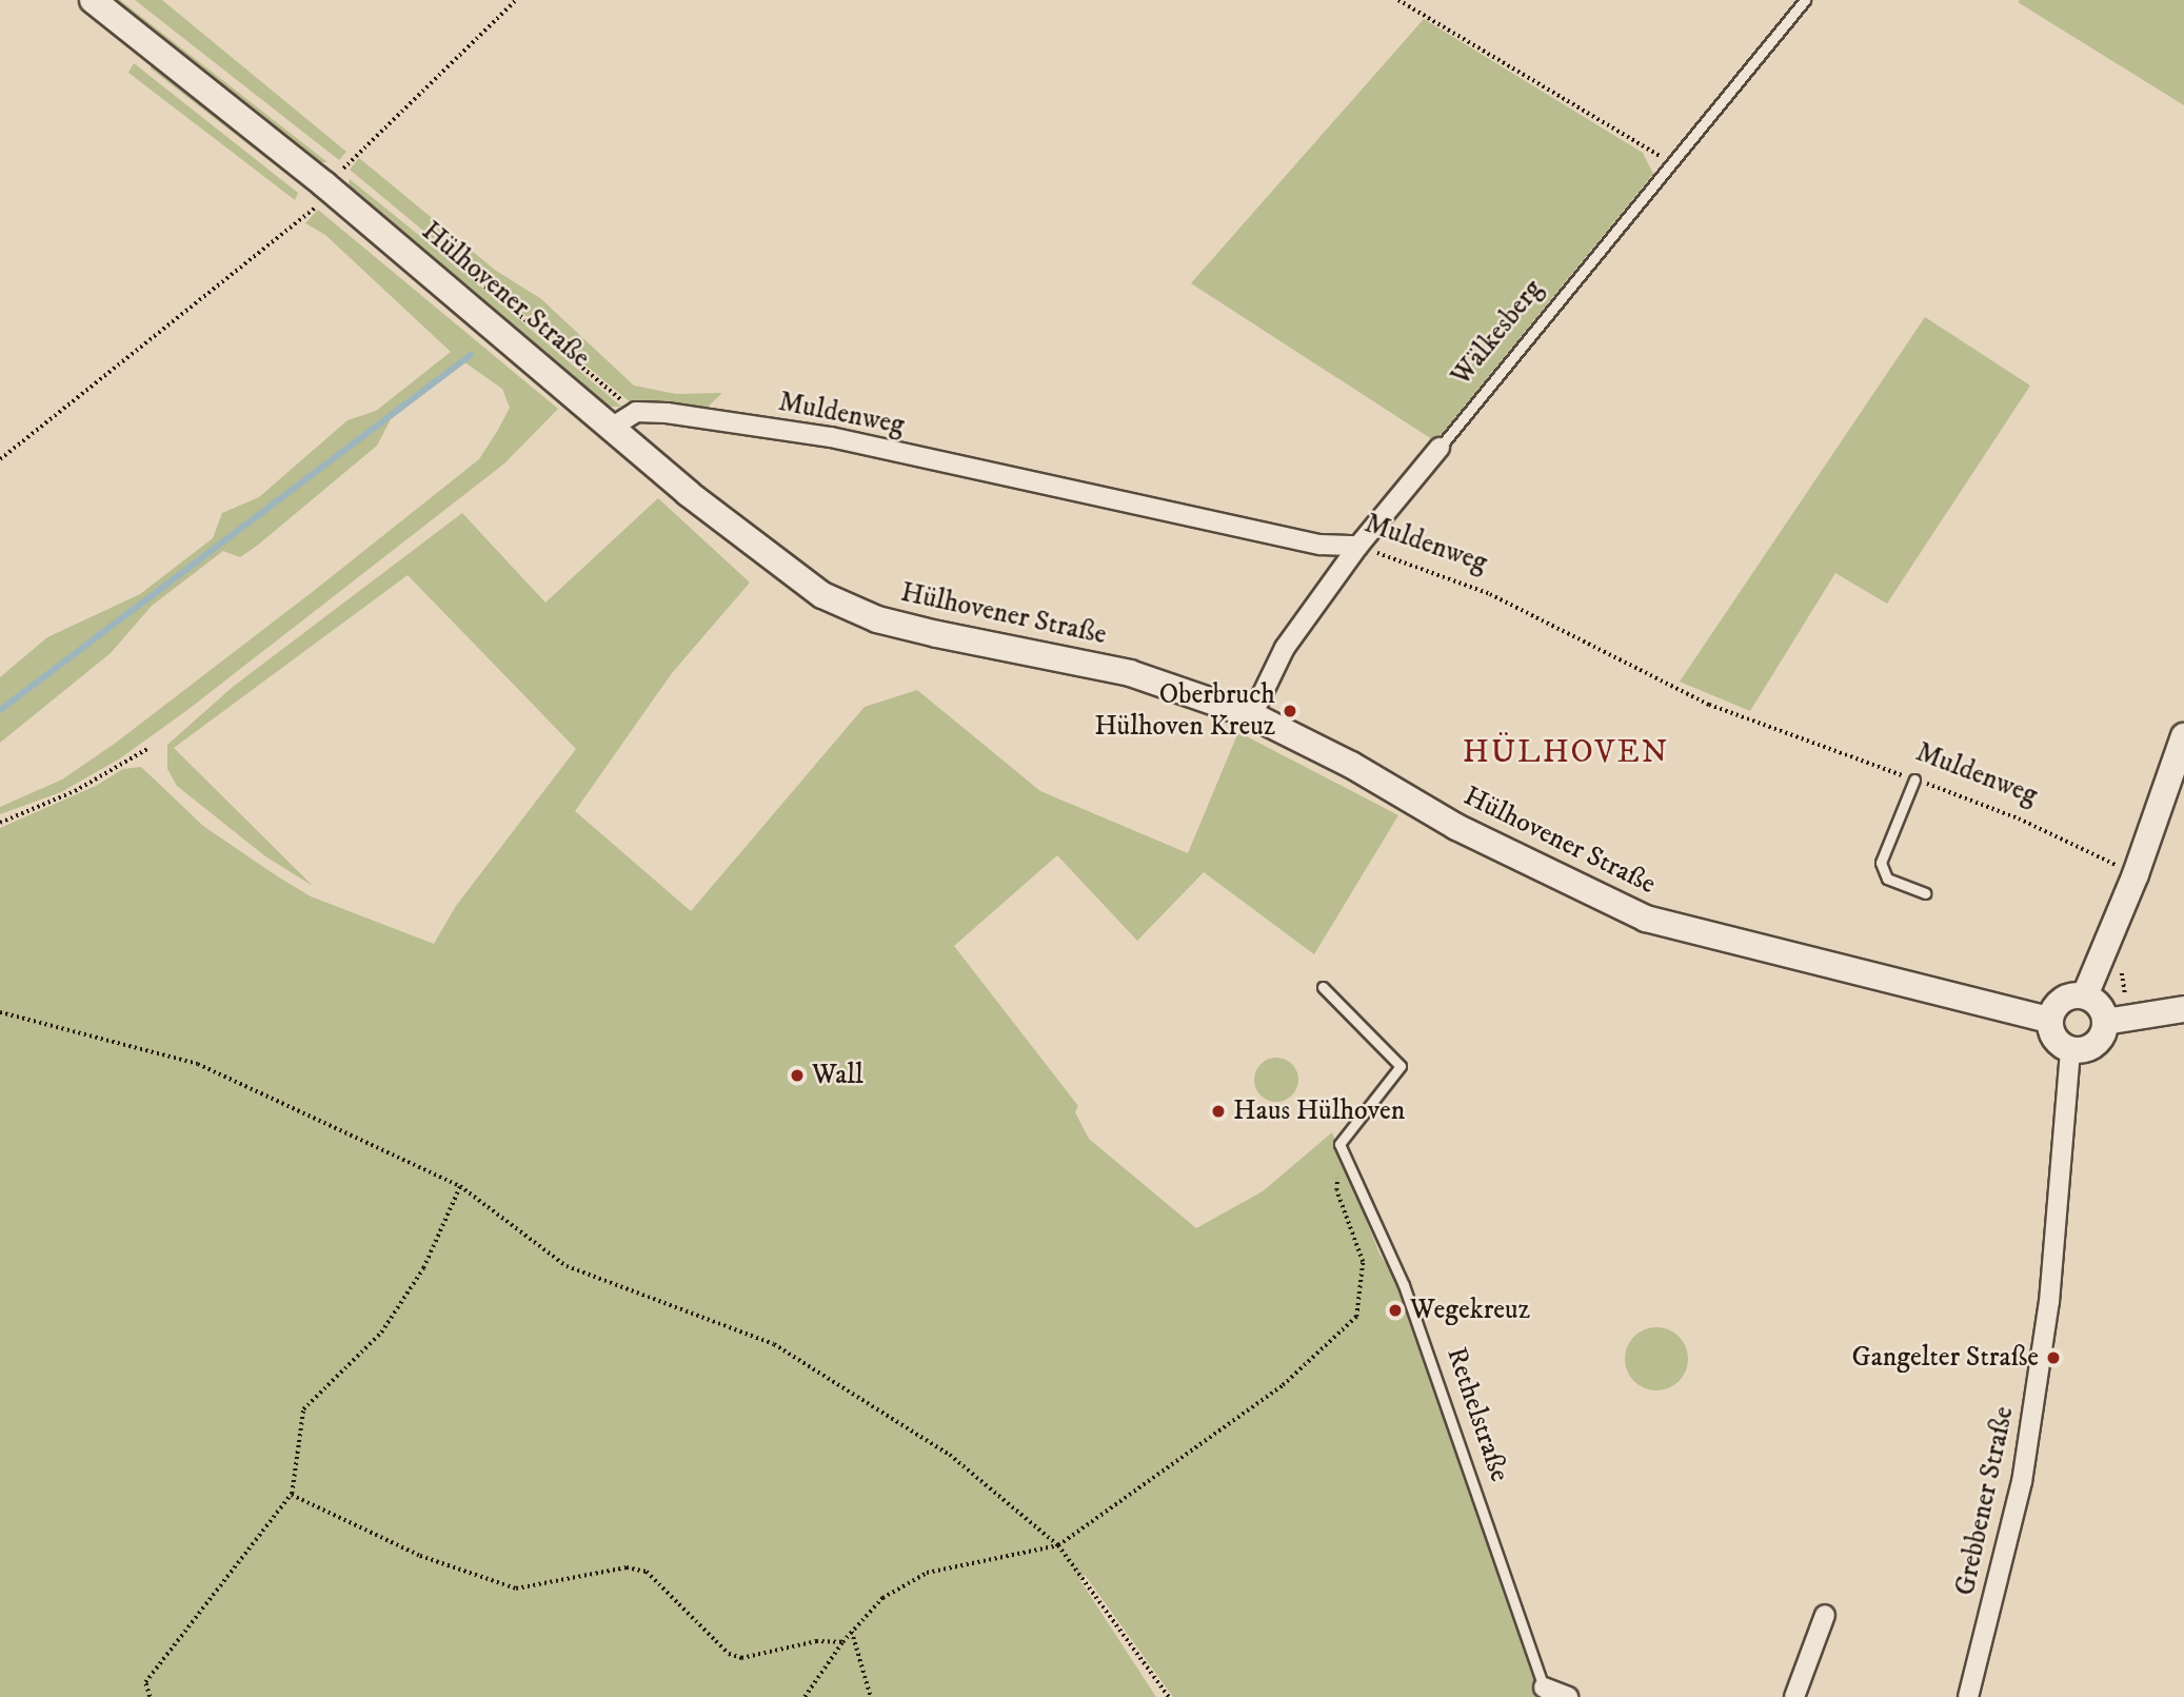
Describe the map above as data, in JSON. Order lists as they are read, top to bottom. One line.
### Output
{"streets":{"main road":["Hülhovener Straße"],"street":["Wälkesberg","Muldenweg","Grebbener Straße"],"lane":["Rethelstraße"]},"crossings":[["Hülhovener Straße","Wälkesberg"],["Hülhovener Straße","Grebbener Straße"],["Wälkesberg","Muldenweg"]],"districts":["HÜLHOVEN"],"places":["Oberbruch Hülhoven Kreuz","Wall","Haus Hülhoven","Wegekreuz","Gangelter Straße"]}
